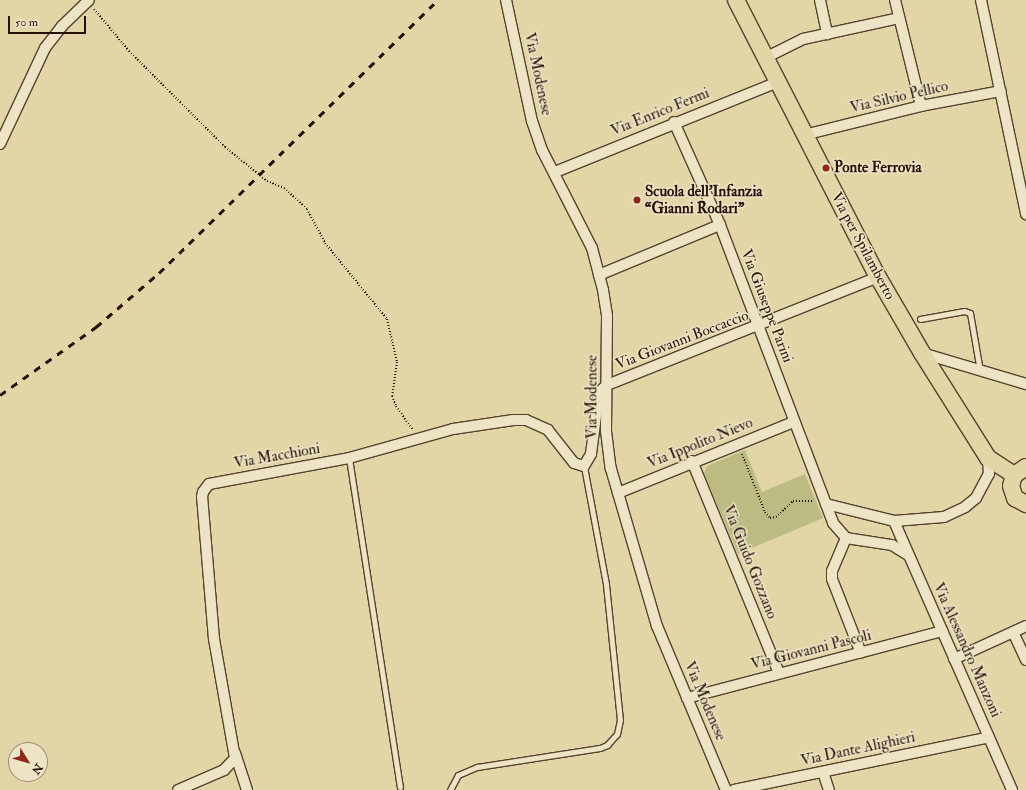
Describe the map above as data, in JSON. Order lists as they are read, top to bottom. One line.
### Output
{"streets":{"main road":["Via per Spilamberto"],"street":["Via Modenese","Via Silvio Pellico","Via Enrico Fermi","Via Giuseppe Parini","Via Giovanni Boccaccio","Via Ippolito Nievo","Via Macchioni","Via Guido Gozzano","Via Giovanni Pascoli","Via Alessandro Manzoni","Via Dante Alighieri"]},"crossings":[["Via Modenese","Via Enrico Fermi"],["Via Modenese","Via Giovanni Boccaccio"],["Via Modenese","Via Ippolito Nievo"],["Via Modenese","Via Giovanni Pascoli"],["Via Silvio Pellico","Via per Spilamberto"],["Via Enrico Fermi","Via per Spilamberto"],["Via Enrico Fermi","Via Giuseppe Parini"],["Via per Spilamberto","Via Giovanni Boccaccio"],["Via Giuseppe Parini","Via Giovanni Boccaccio"],["Via Giuseppe Parini","Via Ippolito Nievo"],["Via Ippolito Nievo","Via Guido Gozzano"],["Via Guido Gozzano","Via Giovanni Pascoli"],["Via Giovanni Pascoli","Via Alessandro Manzoni"],["Via Alessandro Manzoni","Via Dante Alighieri"]],"places":["Ponte Ferrovia","Scuola dell’Infanzia “Gianni Rodari”"],"scale_bar":"50 m","north":"bottom right"}
